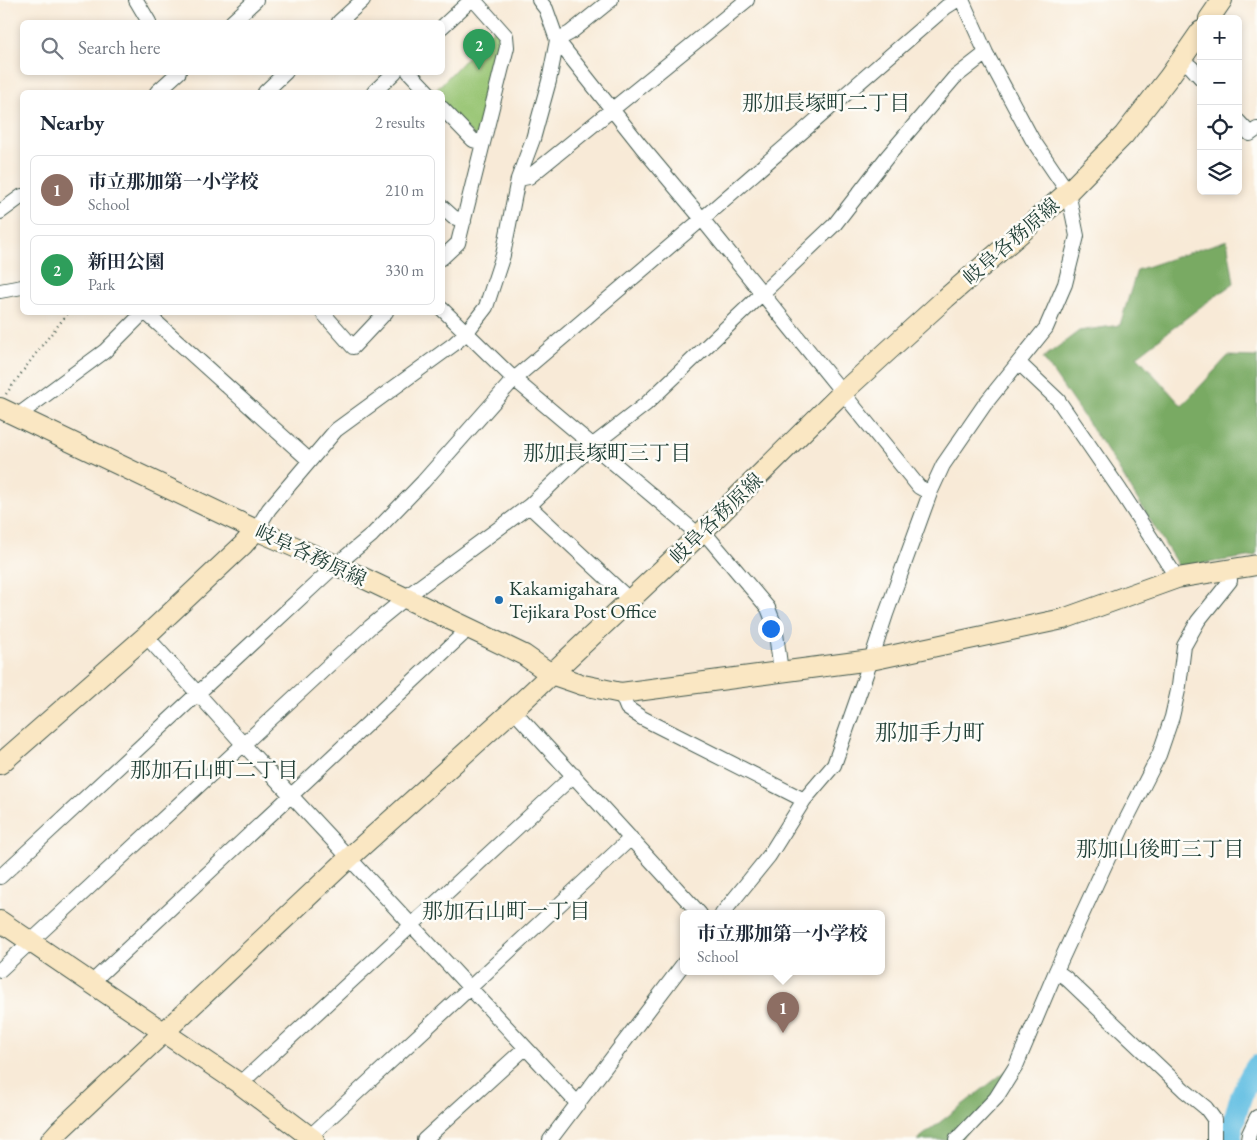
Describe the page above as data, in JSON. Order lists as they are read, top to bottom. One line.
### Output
{"streets":{"street":["岐阜各務原線"]},"districts":["那加長塚町二丁目","那加長塚町三丁目","那加手力町","那加石山町二丁目","那加山後町三丁目","那加石山町一丁目"],"places":["Kakamigahara Tejikara Post Office"],"page":{"map_buttons":["+","−"],"search":"Search here","pins":["2","1"],"heading":["Nearby","2 results"],"list":[{"mark":"1","name":"市立那加第一小学校","note":"School","value":"210 m"},{"mark":"2","name":"新田公園","note":"Park","value":"330 m"}],"popup":["市立那加第一小学校","School"]}}
